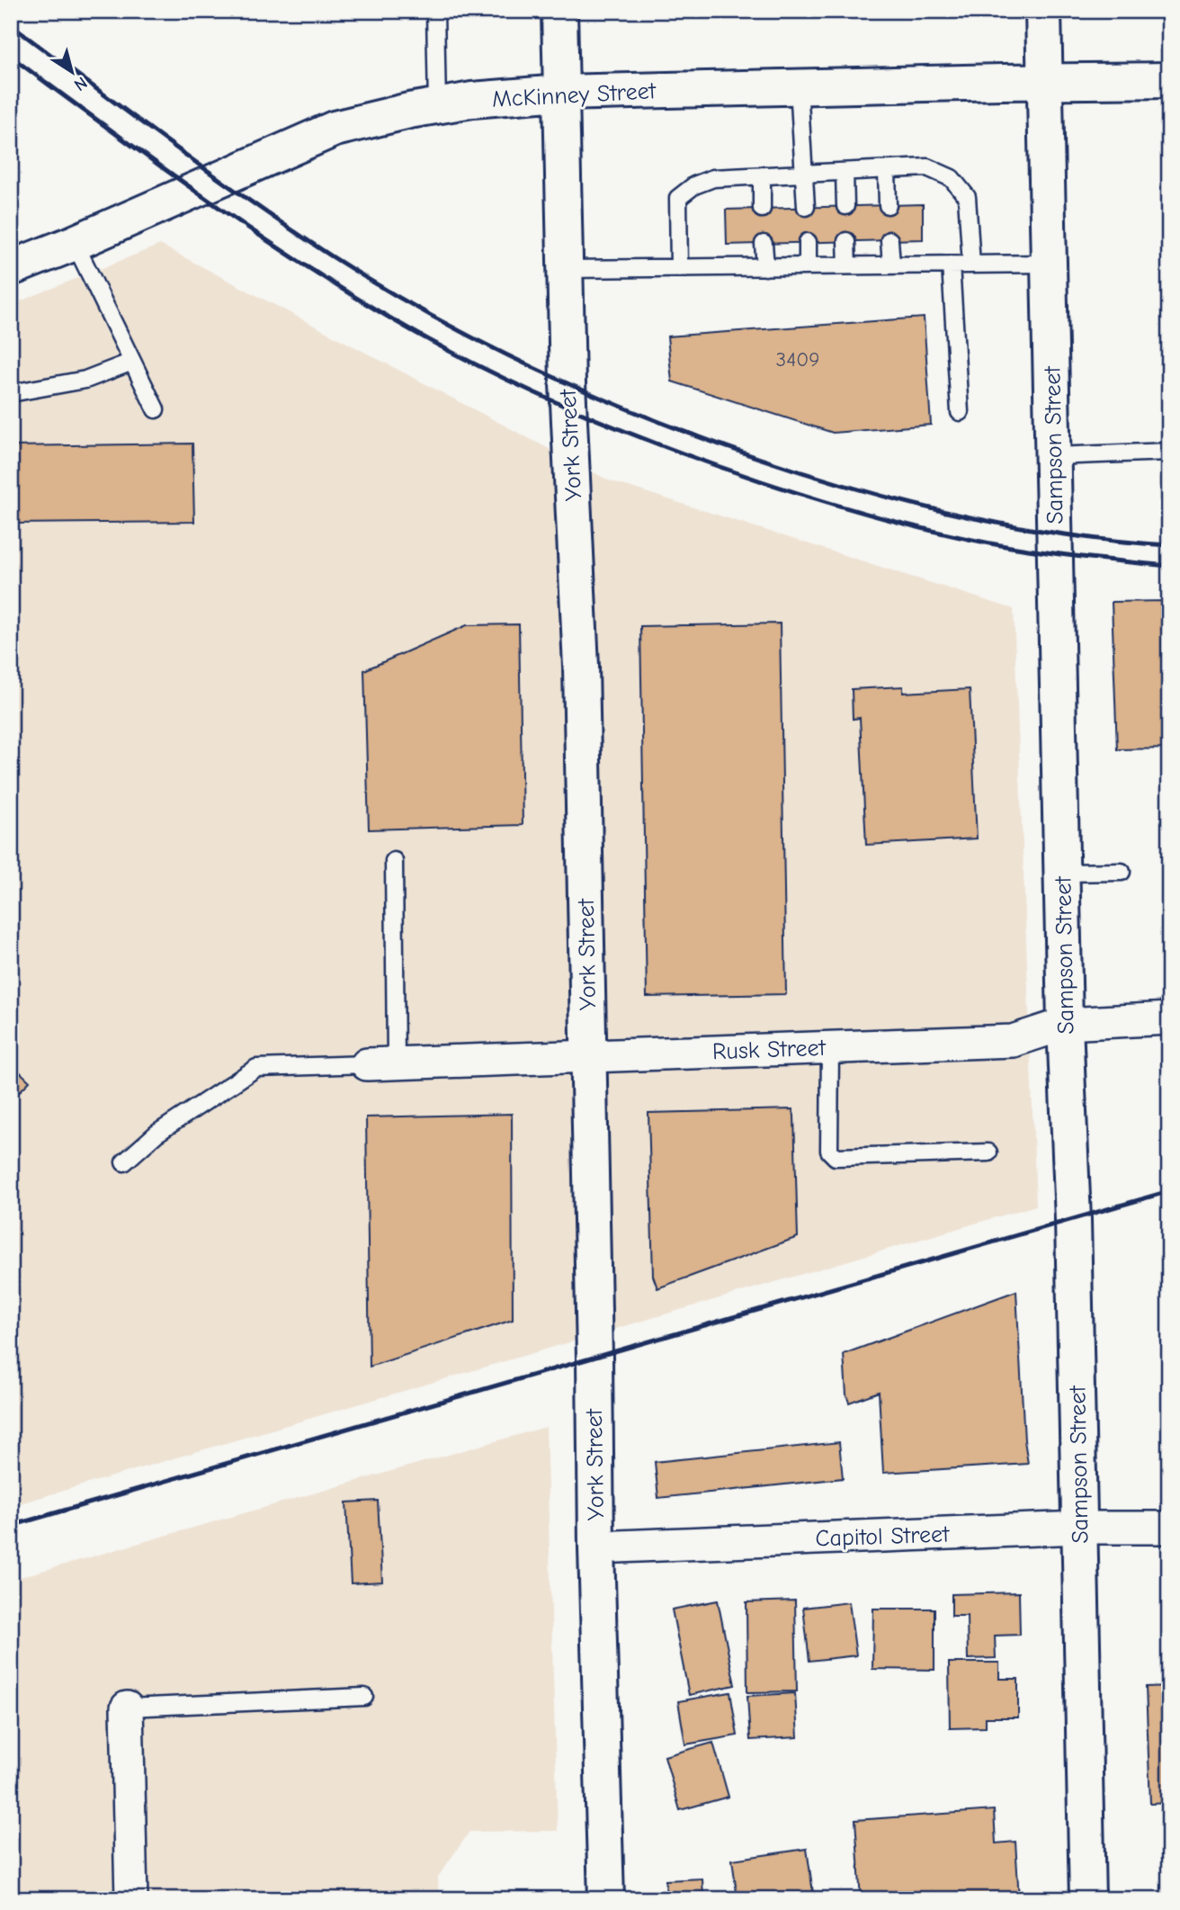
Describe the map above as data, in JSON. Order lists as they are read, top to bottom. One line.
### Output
{"streets":{"main road":["McKinney Street","York Street","Sampson Street"],"street":["Rusk Street","Capitol Street"]},"crossings":[["McKinney Street","York Street"],["McKinney Street","Sampson Street"],["York Street","Rusk Street"],["York Street","Capitol Street"],["Sampson Street","Rusk Street"],["Sampson Street","Capitol Street"]],"house_numbers":["3409"],"north":"bottom right"}
